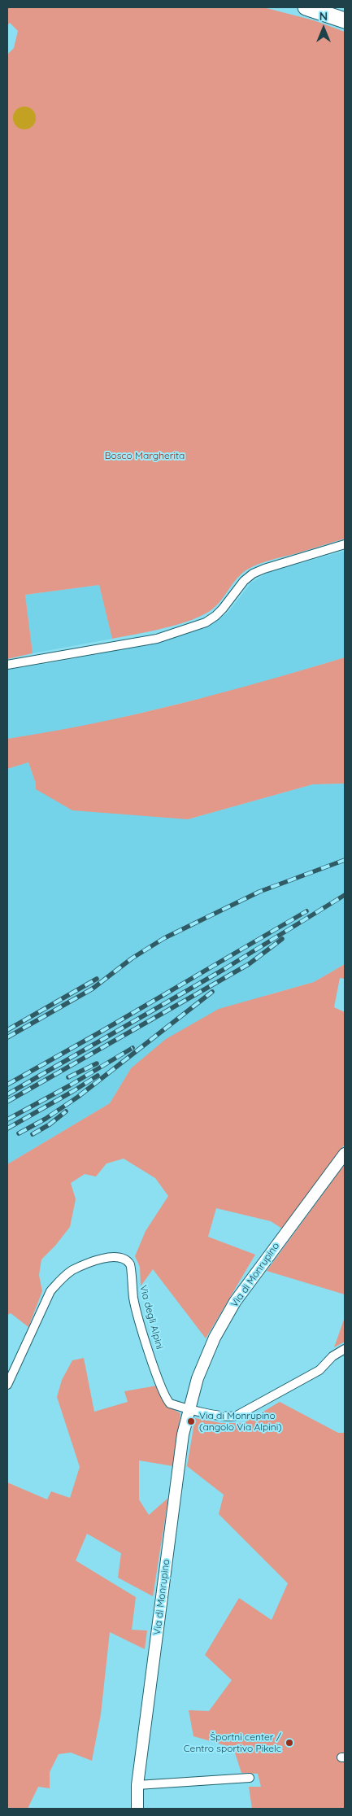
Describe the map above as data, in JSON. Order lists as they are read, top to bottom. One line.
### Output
{"streets":{"main road":["Via di Monrupino"],"street":["Via degli Alpini"]},"crossings":[["Via di Monrupino","Via degli Alpini"]],"parks":["Bosco Margherita"],"places":["Via di Monrupino (angolo Via Alpini)","Športni center / Centro sportivo Pikelc"],"north":"top"}
